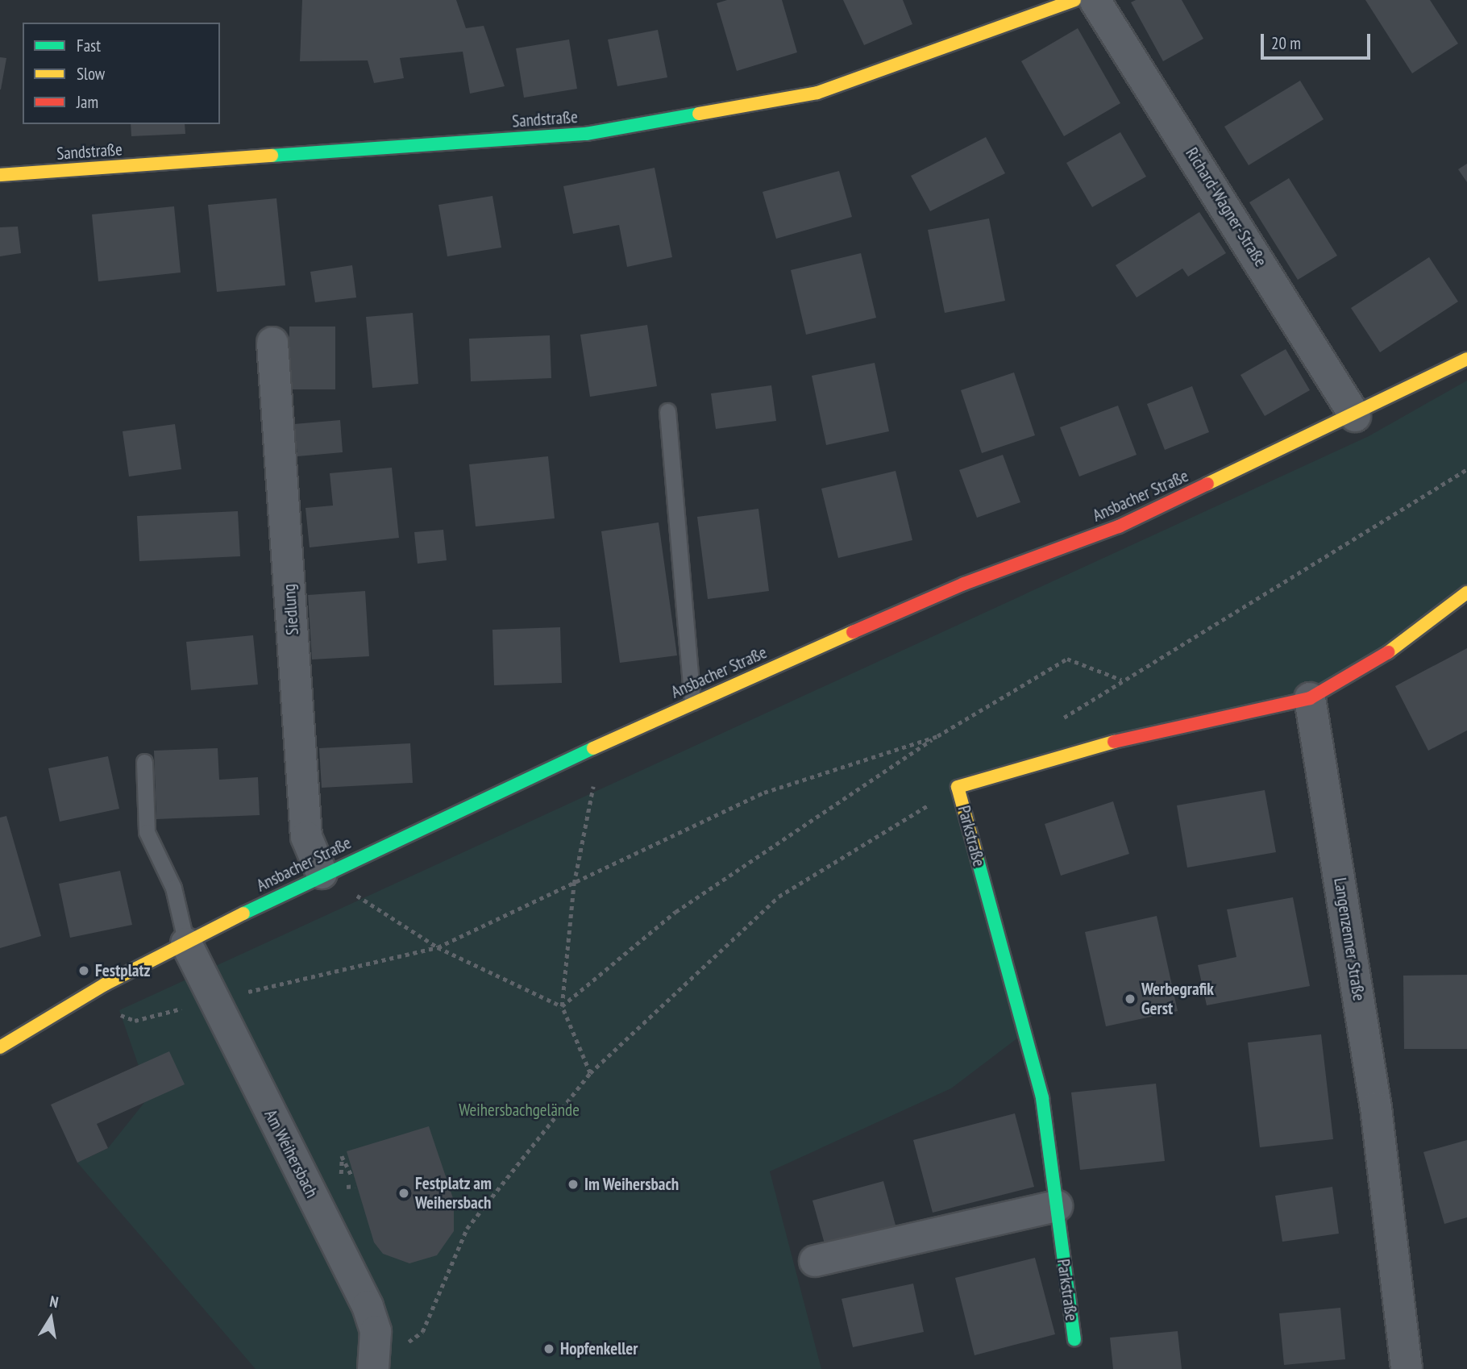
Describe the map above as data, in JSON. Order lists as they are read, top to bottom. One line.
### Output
{"streets":{"street":["Sandstraße","Richard-Wagner-Straße","Ansbacher Straße","Siedlung","Parkstraße","Langenzenner Straße","Am Weihersbach"]},"crossings":[["Richard-Wagner-Straße","Ansbacher Straße"],["Ansbacher Straße","Siedlung"],["Ansbacher Straße","Am Weihersbach"],["Parkstraße","Langenzenner Straße"]],"parks":["Weihersbachgelände"],"places":["Festplatz","Werbegrafik Gerst","Im Weihersbach","Festplatz am Weihersbach","Hopfenkeller"],"legend":["Fast","Slow","Jam"],"scale_bar":"20 m","north":"top"}
